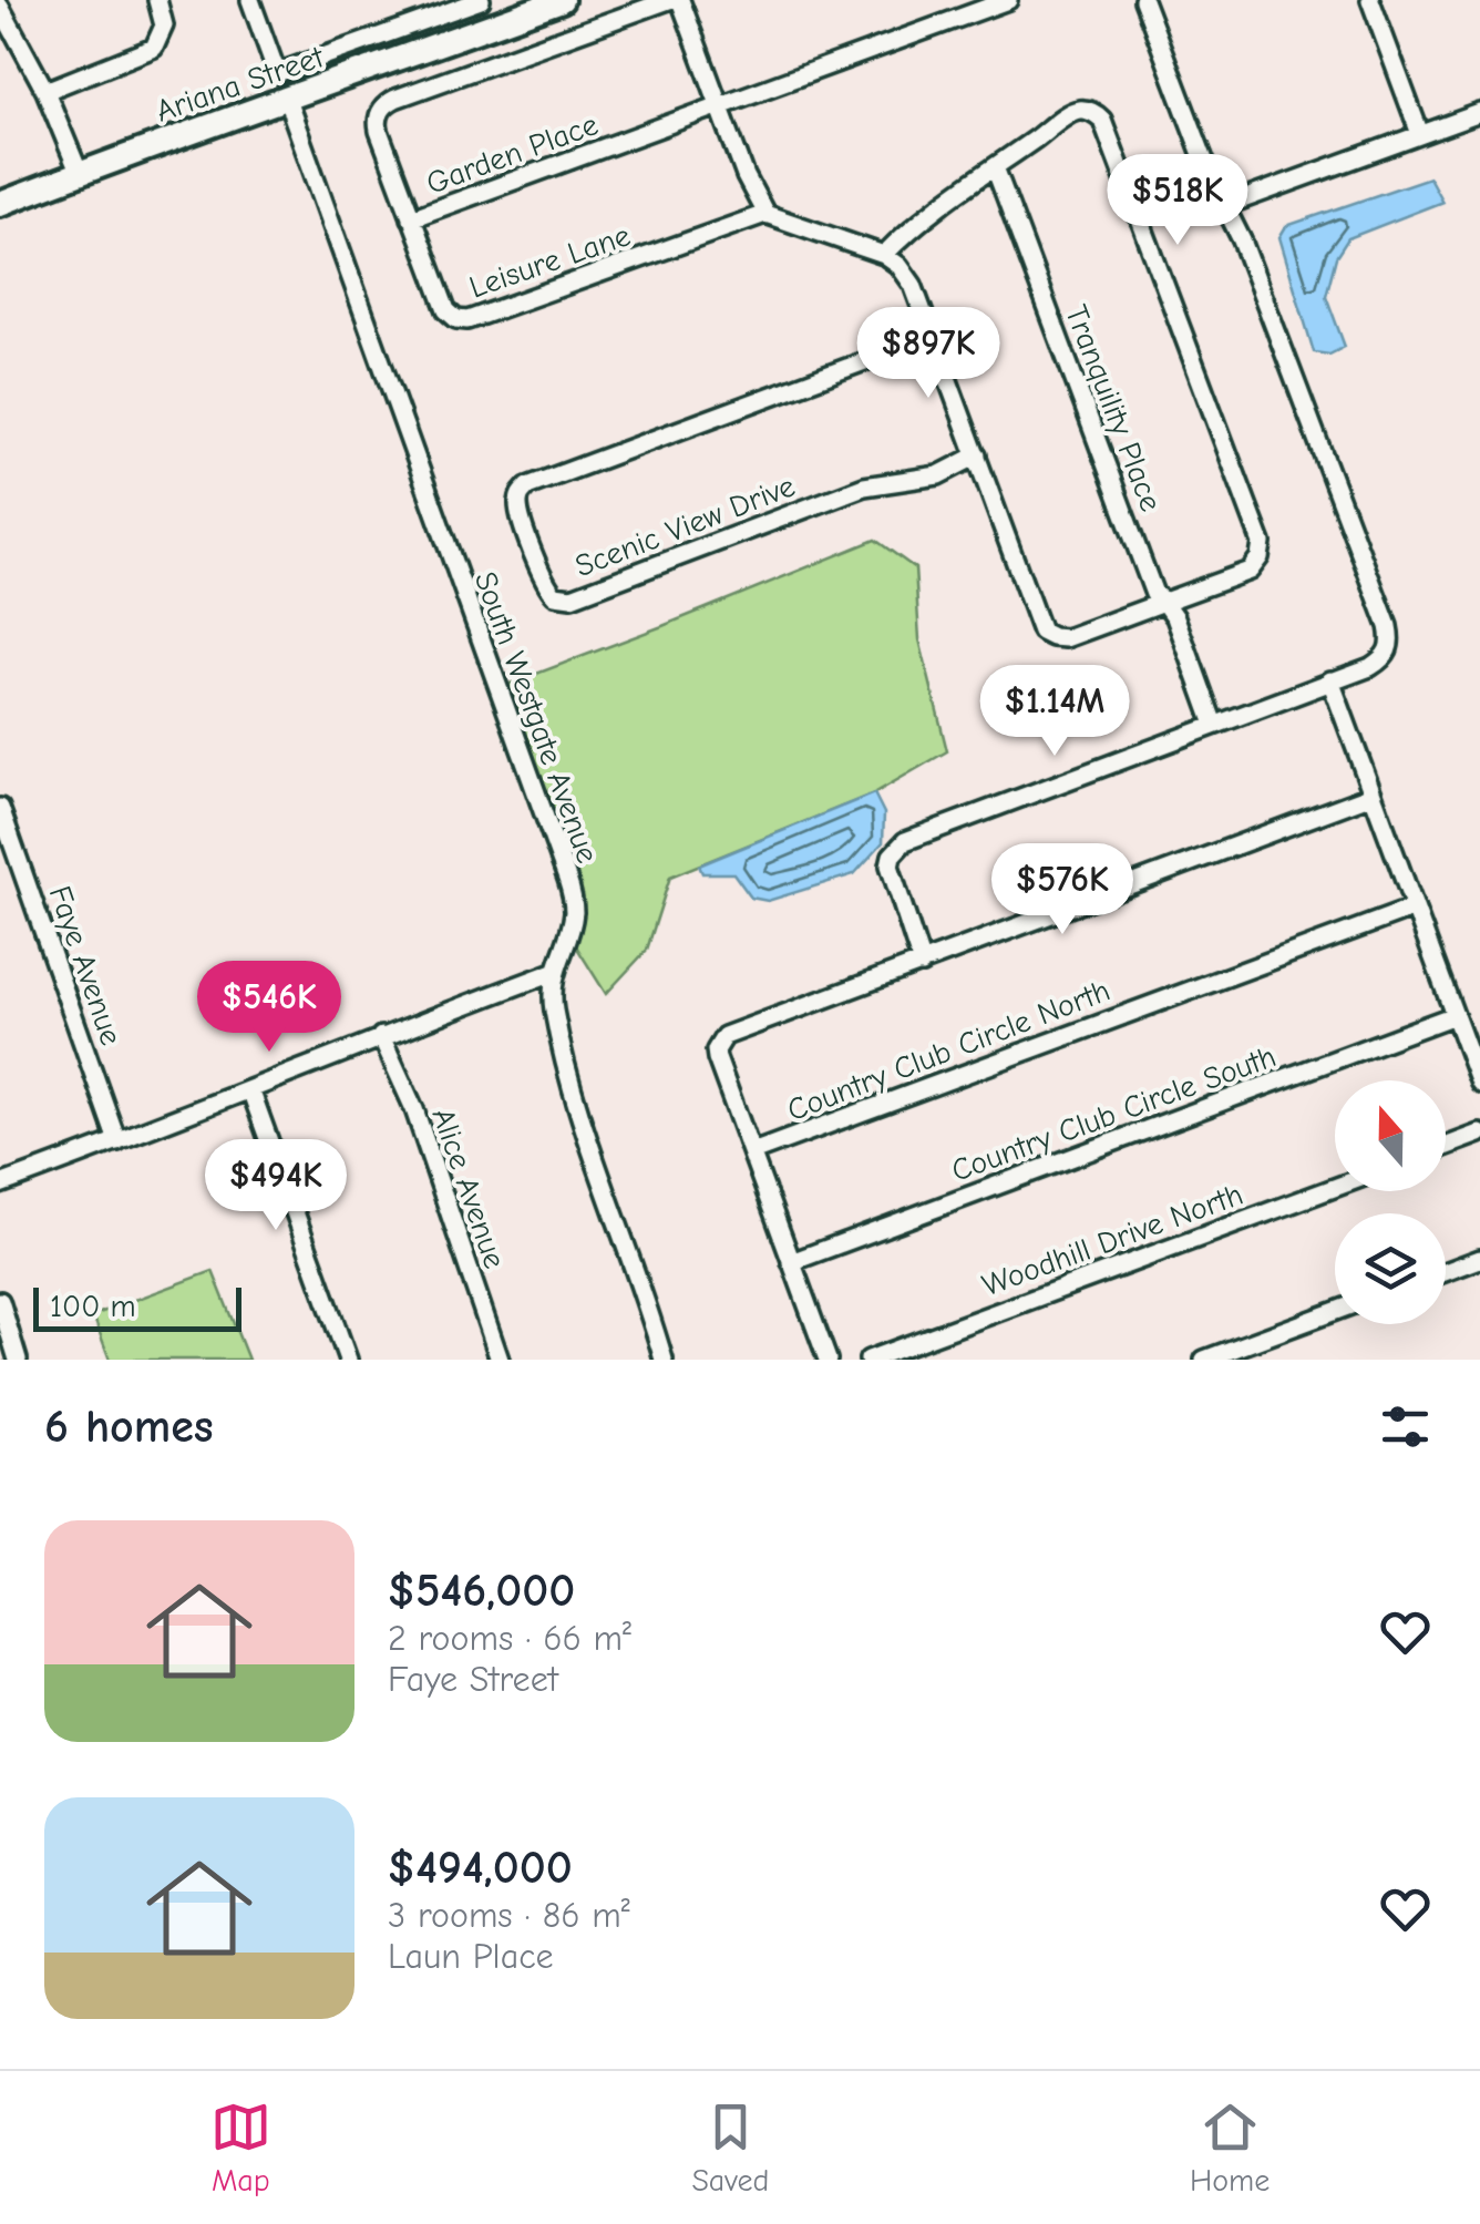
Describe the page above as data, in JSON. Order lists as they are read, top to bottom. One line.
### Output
{"streets":{"street":["Ariana Street","Garden Place","Leisure Lane","Tranquility Place","Scenic View Drive","South Westgate Avenue","Faye Avenue","Country Club Circle North","Country Club Circle South","Alice Avenue","Woodhill Drive North"]},"crossings":[["Ariana Street","South Westgate Avenue"],["Garden Place","Leisure Lane"]],"scale_bar":"100 m","north":"top","page":{"price":["$518K","$897K","$1.14M","$576K","$546K","$494K"],"scale":"100 m","heading":"6 homes","list":[{"name":"$546,000","note":"2 rooms · 66 m² · Faye Street"},{"name":"$494,000","note":"3 rooms · 86 m² · Laun Place"}],"tabs":["Map","Saved","Home"]}}
